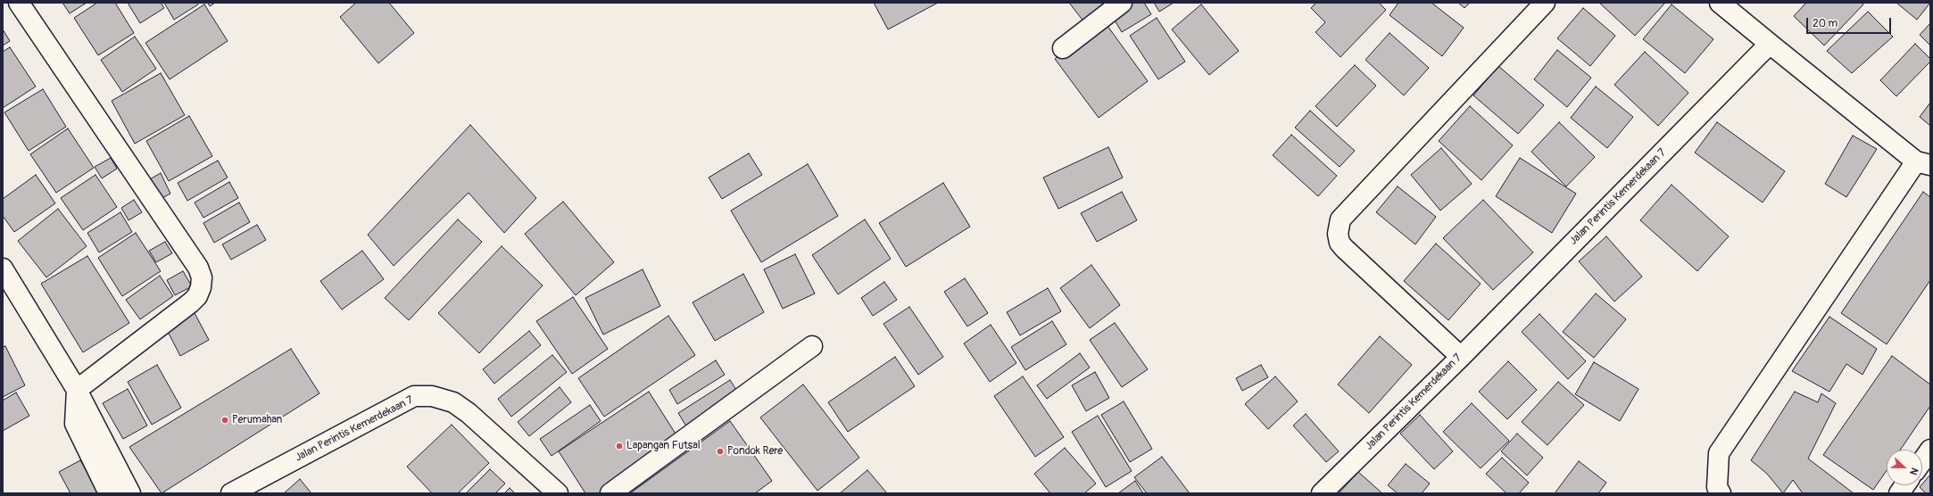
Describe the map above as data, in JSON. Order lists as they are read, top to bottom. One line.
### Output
{"streets":{"street":["Jalan Perintis Kemerdekaan 7"]},"places":["Perumahan","Lapangan Futsal","Pondok Rere"],"scale_bar":"20 m","north":"right"}
